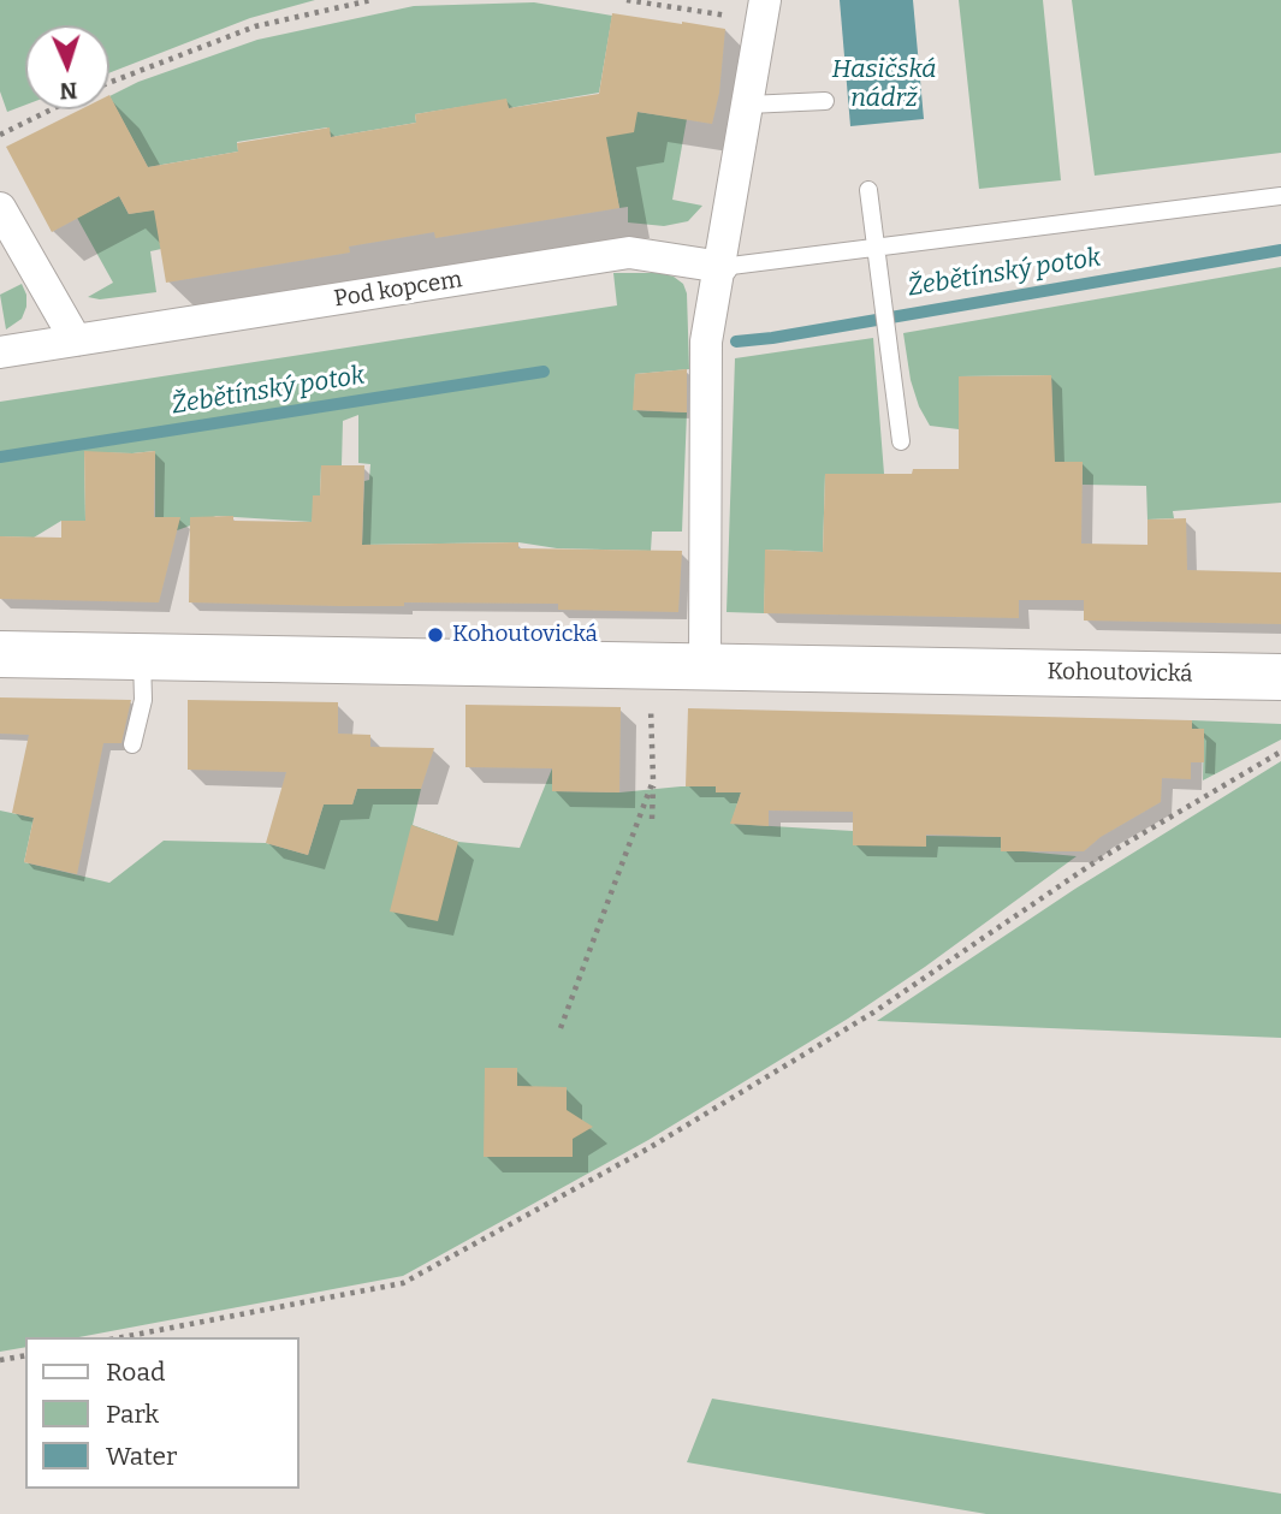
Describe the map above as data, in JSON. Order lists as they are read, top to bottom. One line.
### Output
{"streets":{"street":["Pod kopcem","Kohoutovická"]},"water":["Hasičská nádrž","Žebětínský potok"],"places":["Kohoutovická"],"legend":["Road","Park","Water"],"north":"bottom"}
